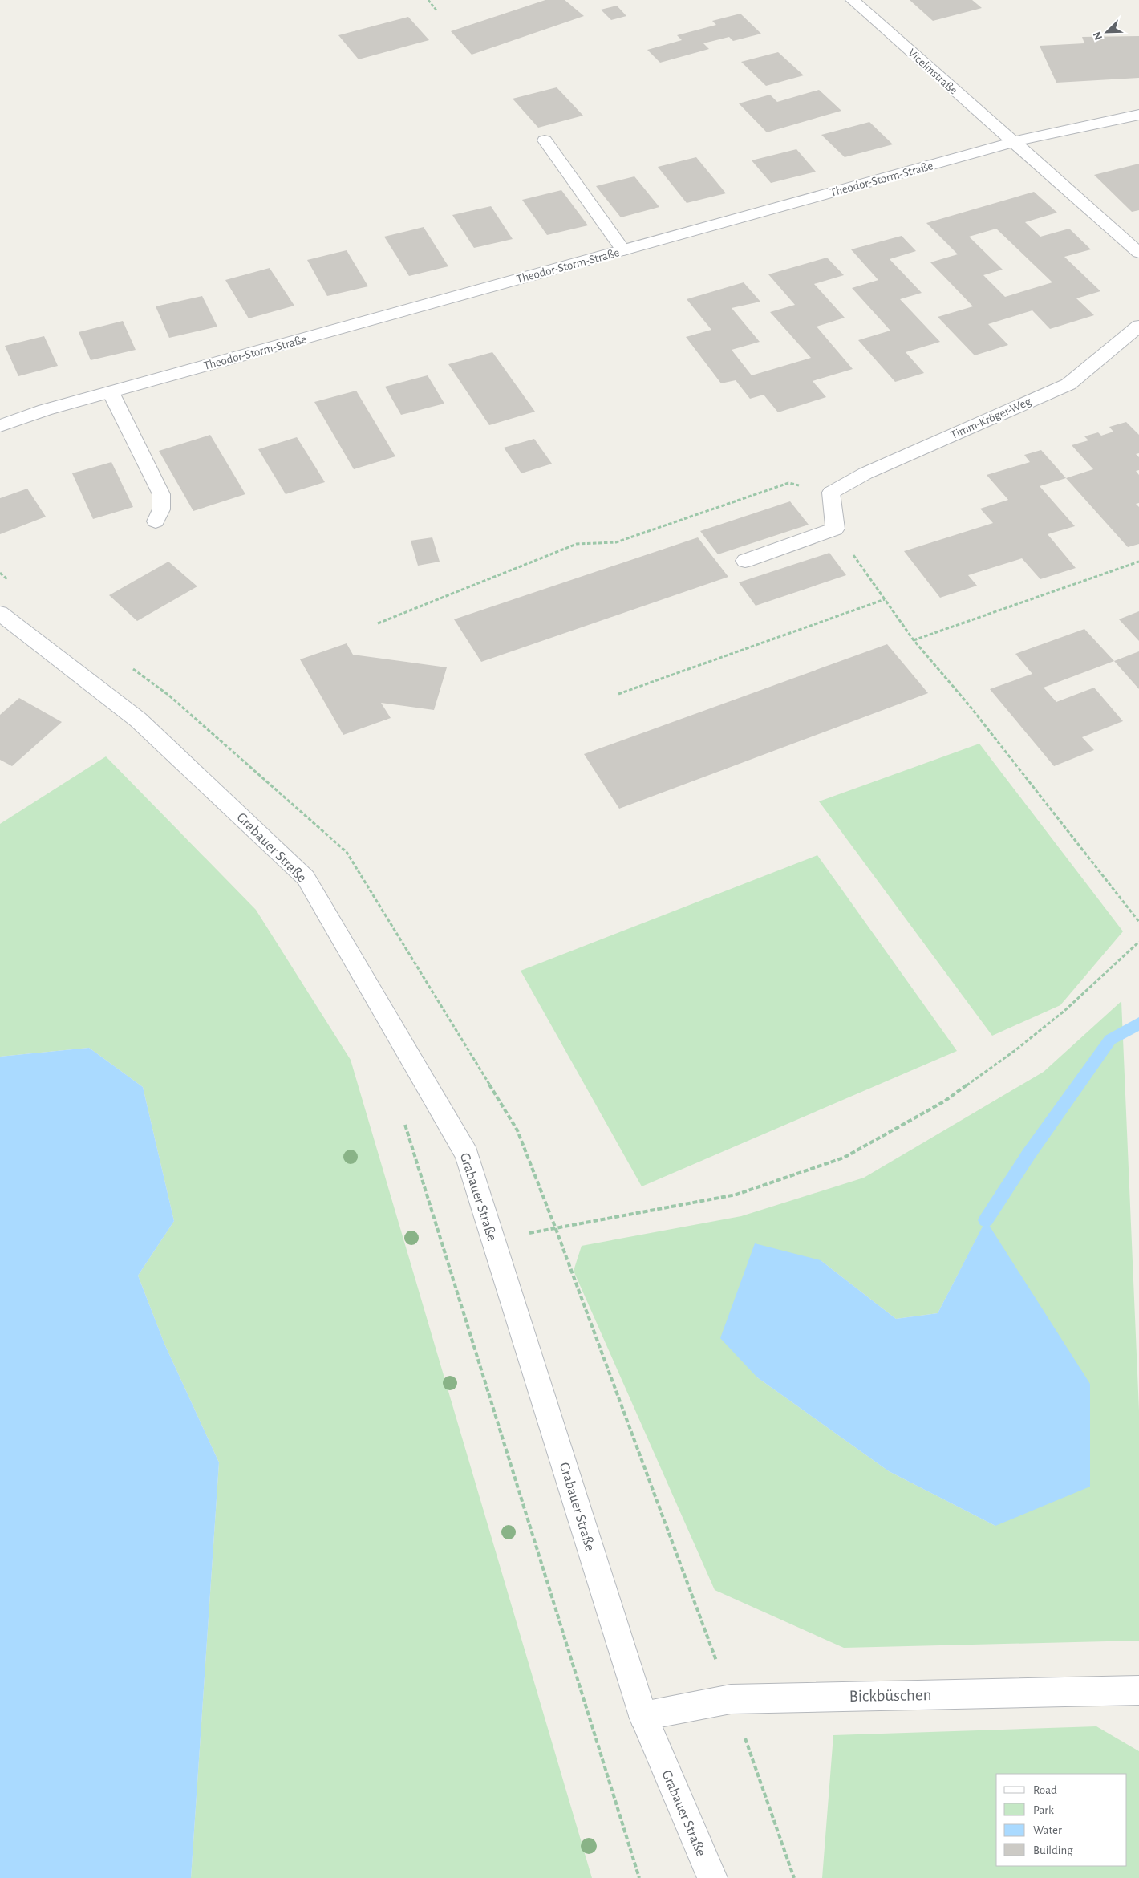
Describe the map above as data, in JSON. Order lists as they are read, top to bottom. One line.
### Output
{"streets":{"street":["Vicelinstraße","Theodor-Storm-Straße","Timm-Kröger-Weg","Grabauer Straße","Bickbüschen"]},"crossings":[["Vicelinstraße","Theodor-Storm-Straße"],["Grabauer Straße","Bickbüschen"]],"legend":["Road","Park","Water","Building"],"north":"bottom left"}
